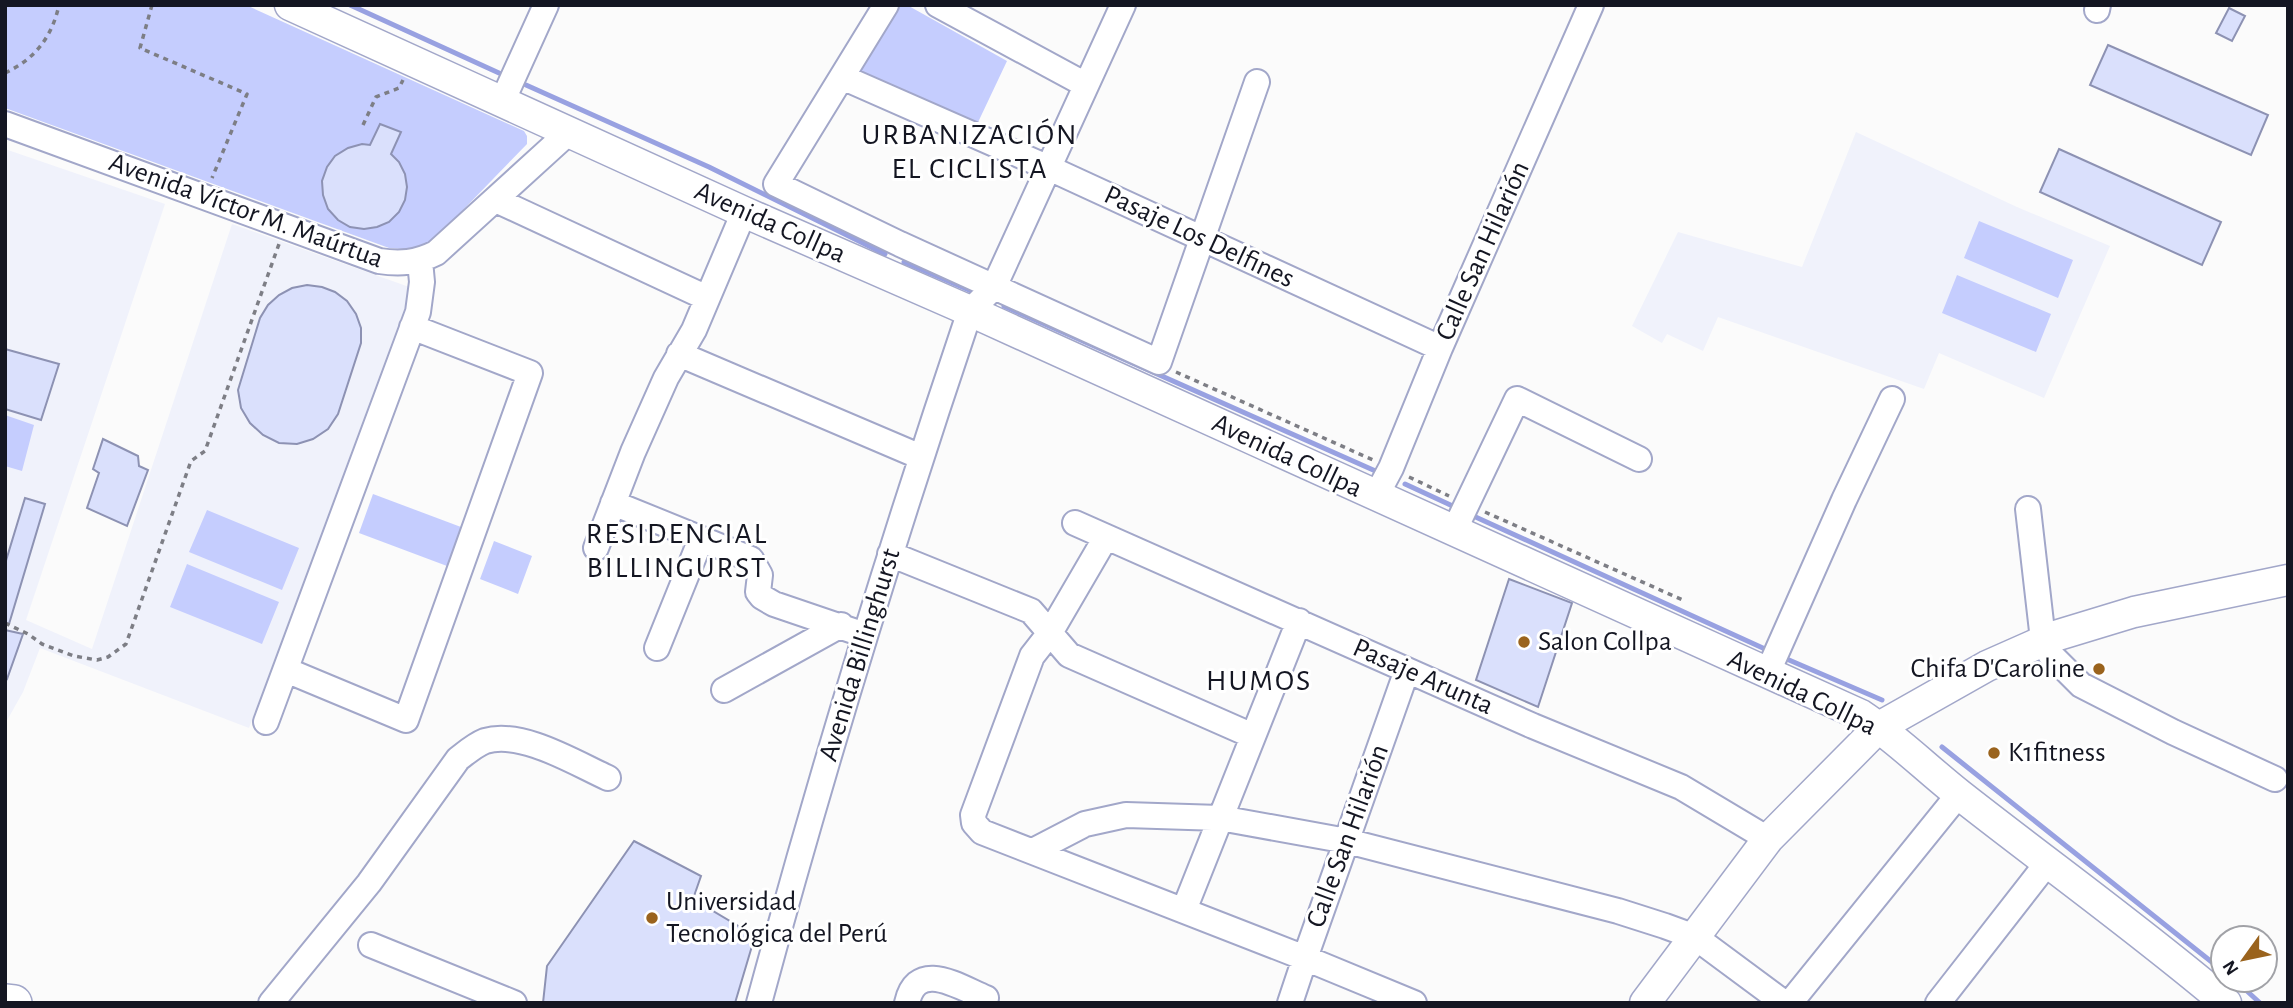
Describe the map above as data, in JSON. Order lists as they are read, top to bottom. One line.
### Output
{"streets":{"main road":["Avenida Collpa"],"street":["Avenida Víctor M. Maúrtua","Pasaje Los Delfines","Calle San Hilarión","Avenida Billinghurst","Pasaje Arunta"]},"crossings":[["Avenida Víctor M. Maúrtua","Avenida Collpa"],["Avenida Collpa","Calle San Hilarión"],["Avenida Collpa","Avenida Billinghurst"],["Pasaje Los Delfines","Calle San Hilarión"],["Calle San Hilarión","Pasaje Arunta"]],"districts":["URBANIZACIÓN EL CICLISTA","RESIDENCIAL BILLINGURST","HUMOS"],"places":["Salon Collpa","Chifa D'Caroline","K1fitness","Universidad Tecnológica del Perú"],"north":"bottom left"}
